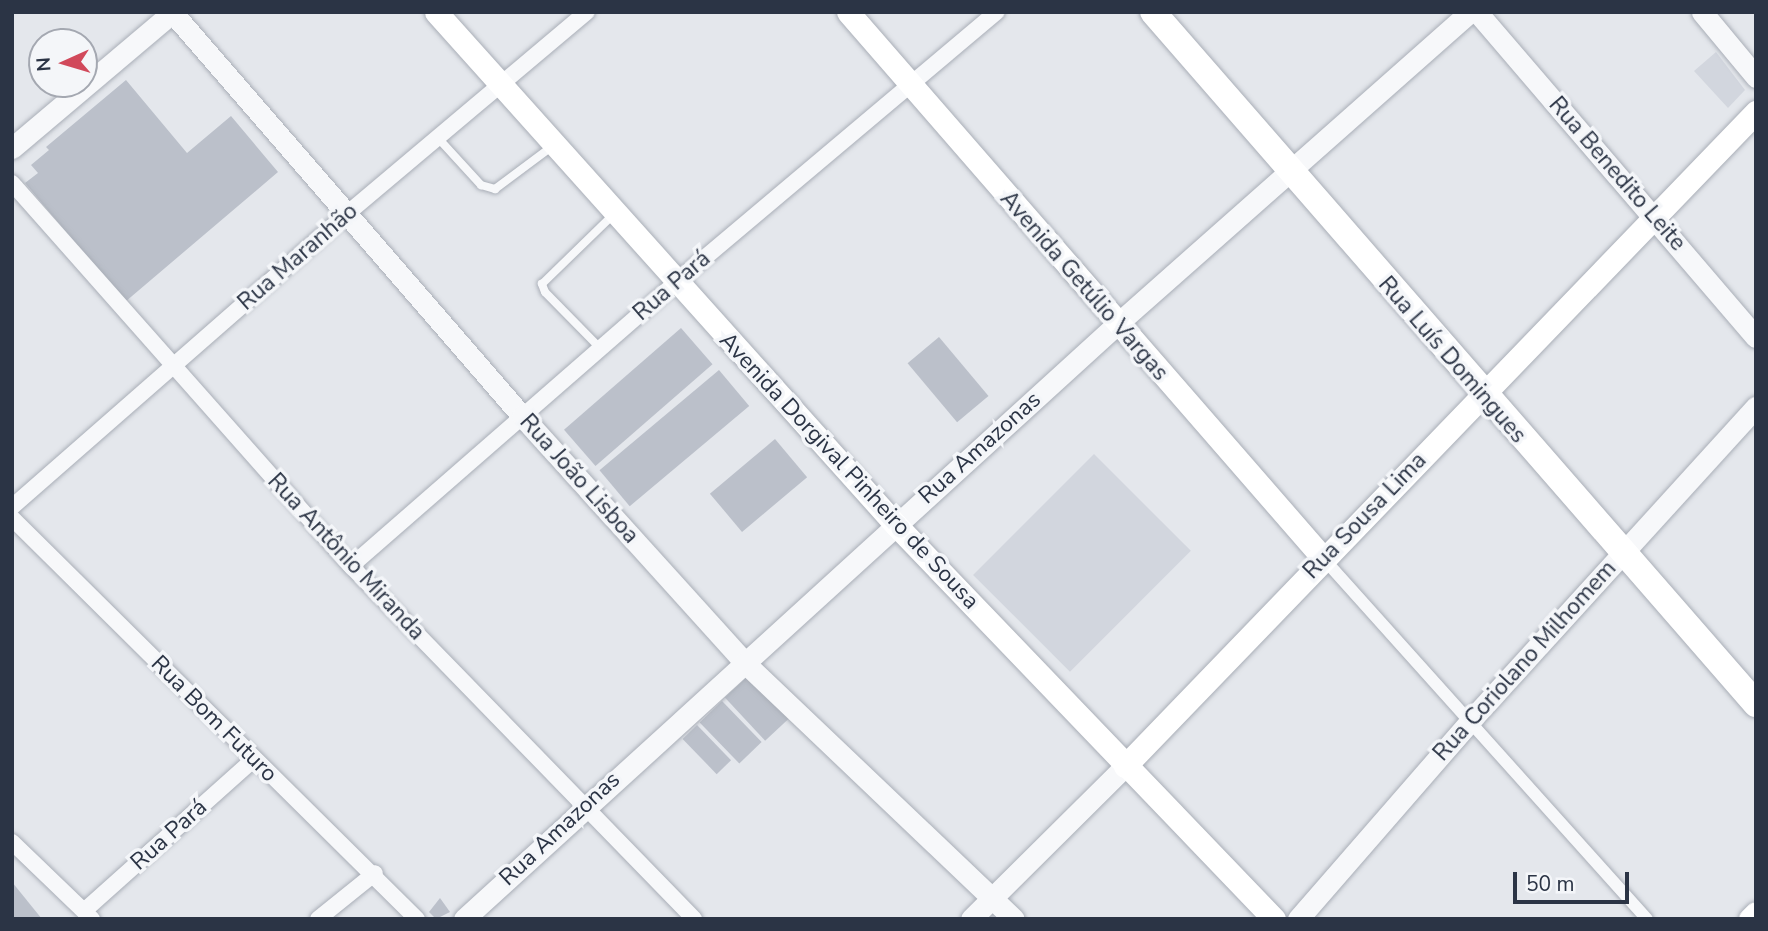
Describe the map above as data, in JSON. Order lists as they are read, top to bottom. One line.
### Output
{"streets":{"main road":["Avenida Getúlio Vargas","Rua Luís Domingues","Avenida Dorgival Pinheiro de Sousa","Rua Sousa Lima"],"street":["Rua Benedito Leite","Rua Maranhão","Rua Pará","Rua Amazonas","Rua João Lisboa","Rua Antônio Miranda","Rua Coriolano Milhomem","Rua Bom Futuro"]},"crossings":[["Rua Benedito Leite","Rua Sousa Lima"],["Rua Maranhão","Avenida Dorgival Pinheiro de Sousa"],["Rua Maranhão","Rua João Lisboa"],["Rua Maranhão","Rua Antônio Miranda"],["Rua Pará","Avenida Getúlio Vargas"],["Rua Pará","Avenida Dorgival Pinheiro de Sousa"],["Rua Pará","Rua João Lisboa"],["Rua Pará","Rua Antônio Miranda"],["Rua Pará","Rua Bom Futuro"],["Avenida Getúlio Vargas","Rua Amazonas"],["Avenida Getúlio Vargas","Rua Sousa Lima"],["Rua Luís Domingues","Rua Amazonas"],["Rua Luís Domingues","Rua Sousa Lima"],["Rua Luís Domingues","Rua Coriolano Milhomem"],["Rua Amazonas","Avenida Dorgival Pinheiro de Sousa"],["Rua Amazonas","Rua João Lisboa"],["Rua Amazonas","Rua Antônio Miranda"],["Avenida Dorgival Pinheiro de Sousa","Rua Sousa Lima"],["Rua João Lisboa","Rua Sousa Lima"]],"scale_bar":"50 m","north":"left"}
